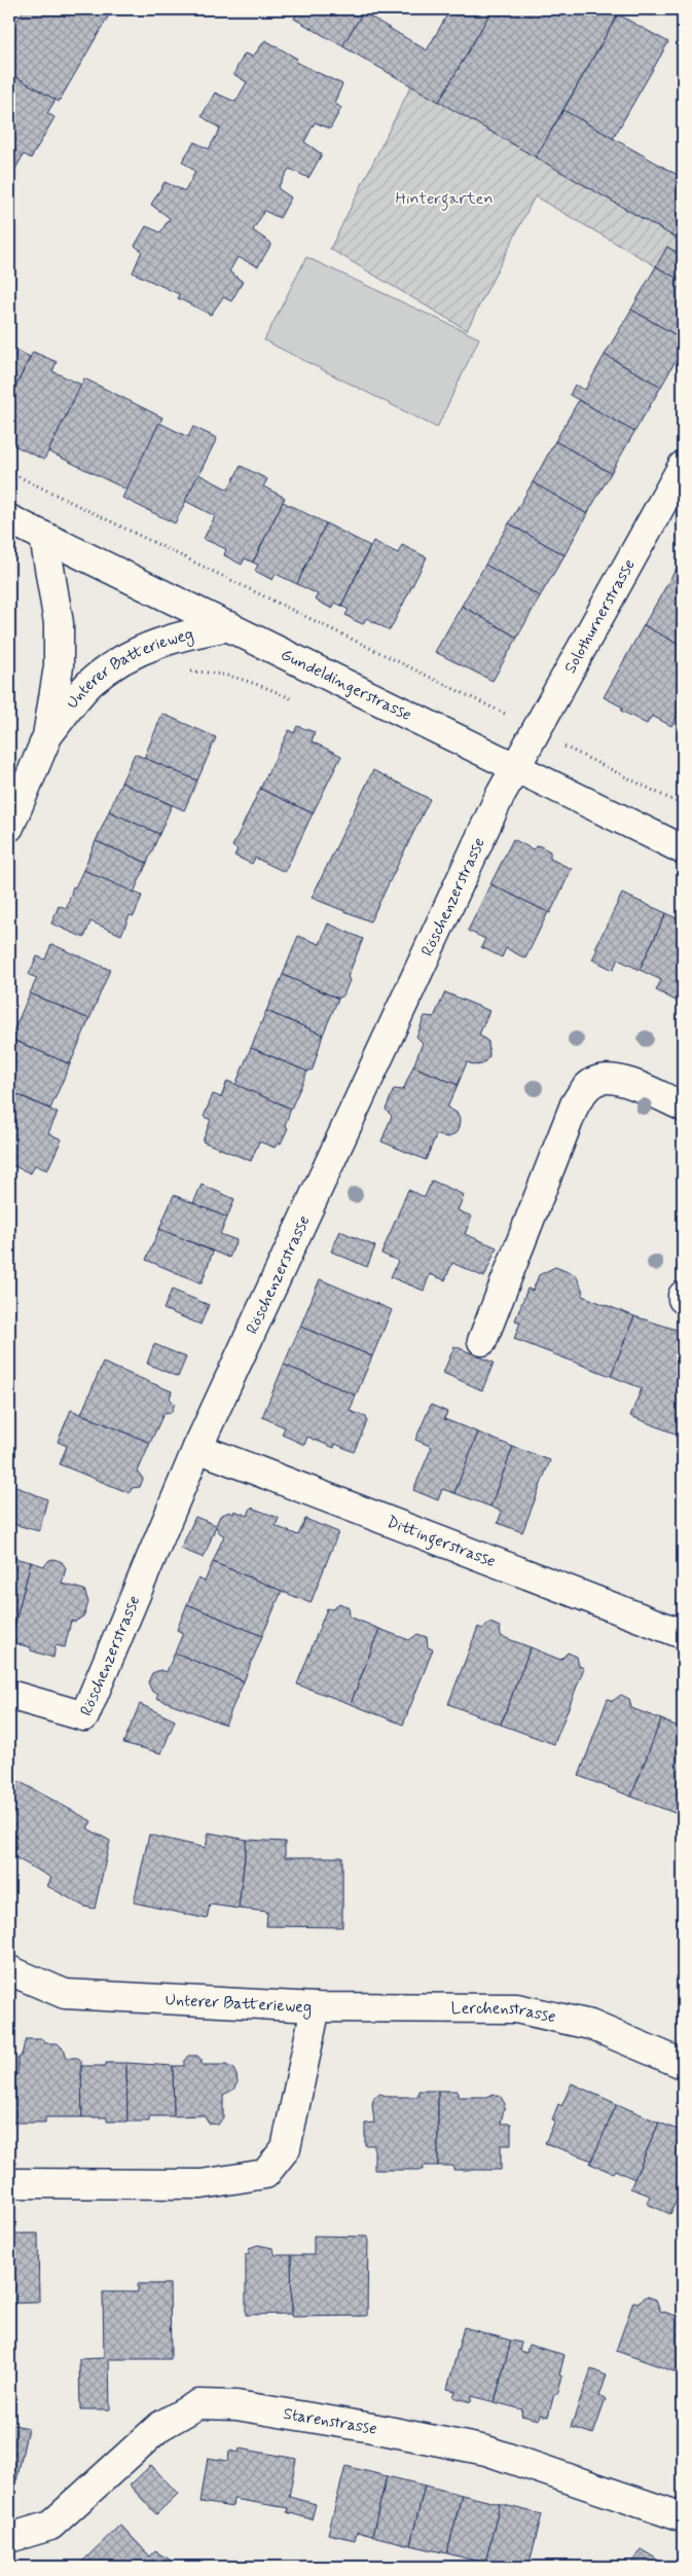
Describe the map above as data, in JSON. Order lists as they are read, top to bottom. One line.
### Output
{"streets":{"street":["Solothurnerstrasse","Unterer Batterieweg","Gundeldingerstrasse","Röschenzerstrasse","Dittingerstrasse","Lerchenstrasse","Starenstrasse"]},"crossings":[["Solothurnerstrasse","Gundeldingerstrasse"],["Solothurnerstrasse","Röschenzerstrasse"],["Unterer Batterieweg","Gundeldingerstrasse"],["Unterer Batterieweg","Lerchenstrasse"],["Gundeldingerstrasse","Röschenzerstrasse"],["Röschenzerstrasse","Dittingerstrasse"]],"parks":["Hintergarten"]}
